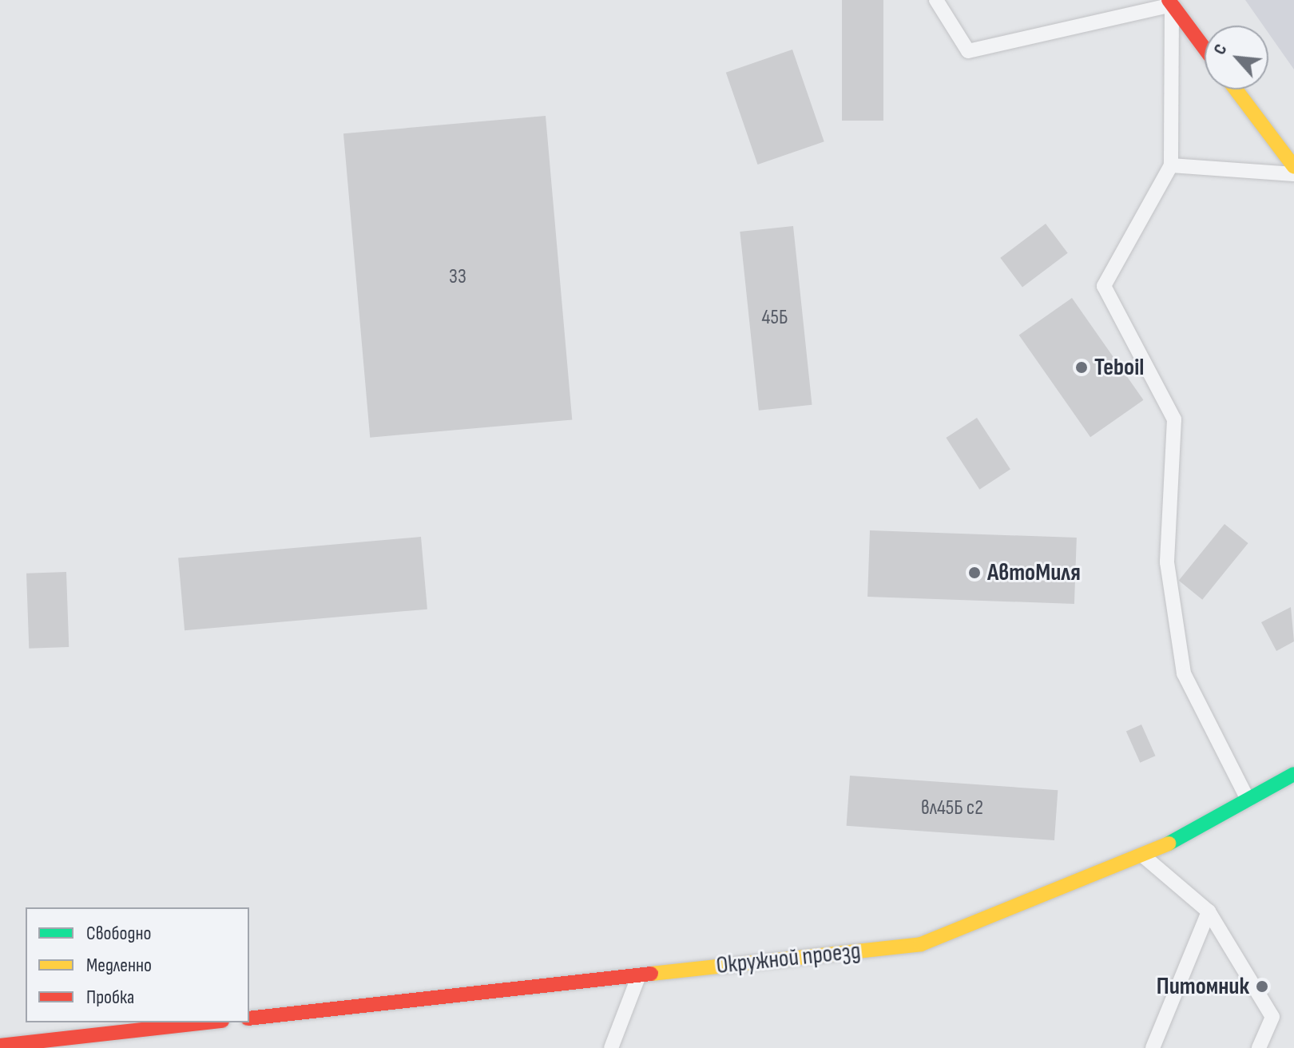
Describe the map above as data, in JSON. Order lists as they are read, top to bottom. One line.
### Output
{"streets":{"street":["Окружной проезд"]},"places":["Teboil","АвтоМиля","Питомник"],"house_numbers":["33","45Б","вл45Б с2"],"legend":["Свободно","Медленно","Пробка"],"north":"top left"}
